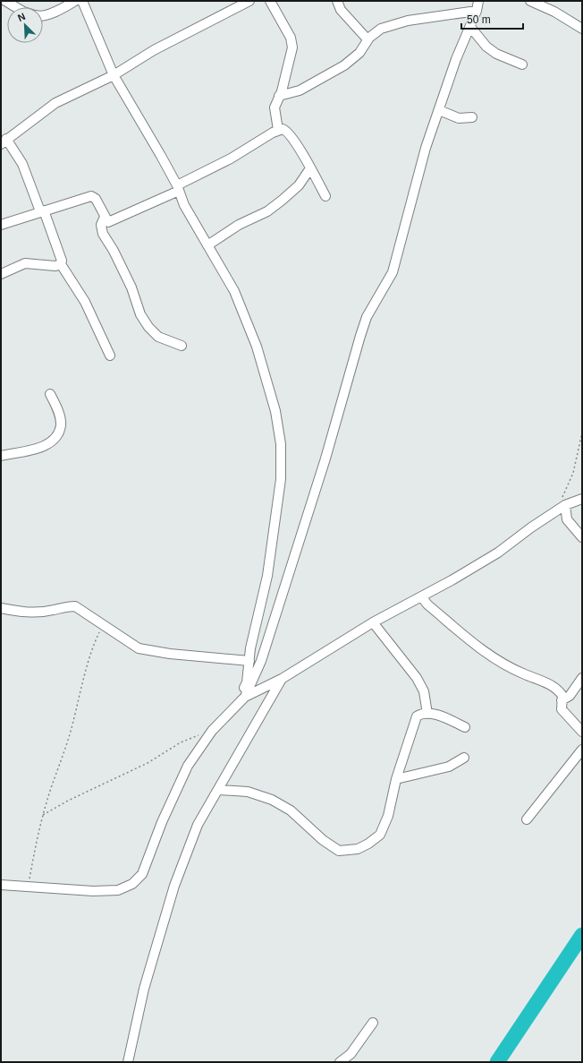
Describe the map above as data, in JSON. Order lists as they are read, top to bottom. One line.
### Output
{"scale_bar":"50 m","north":"top left"}
